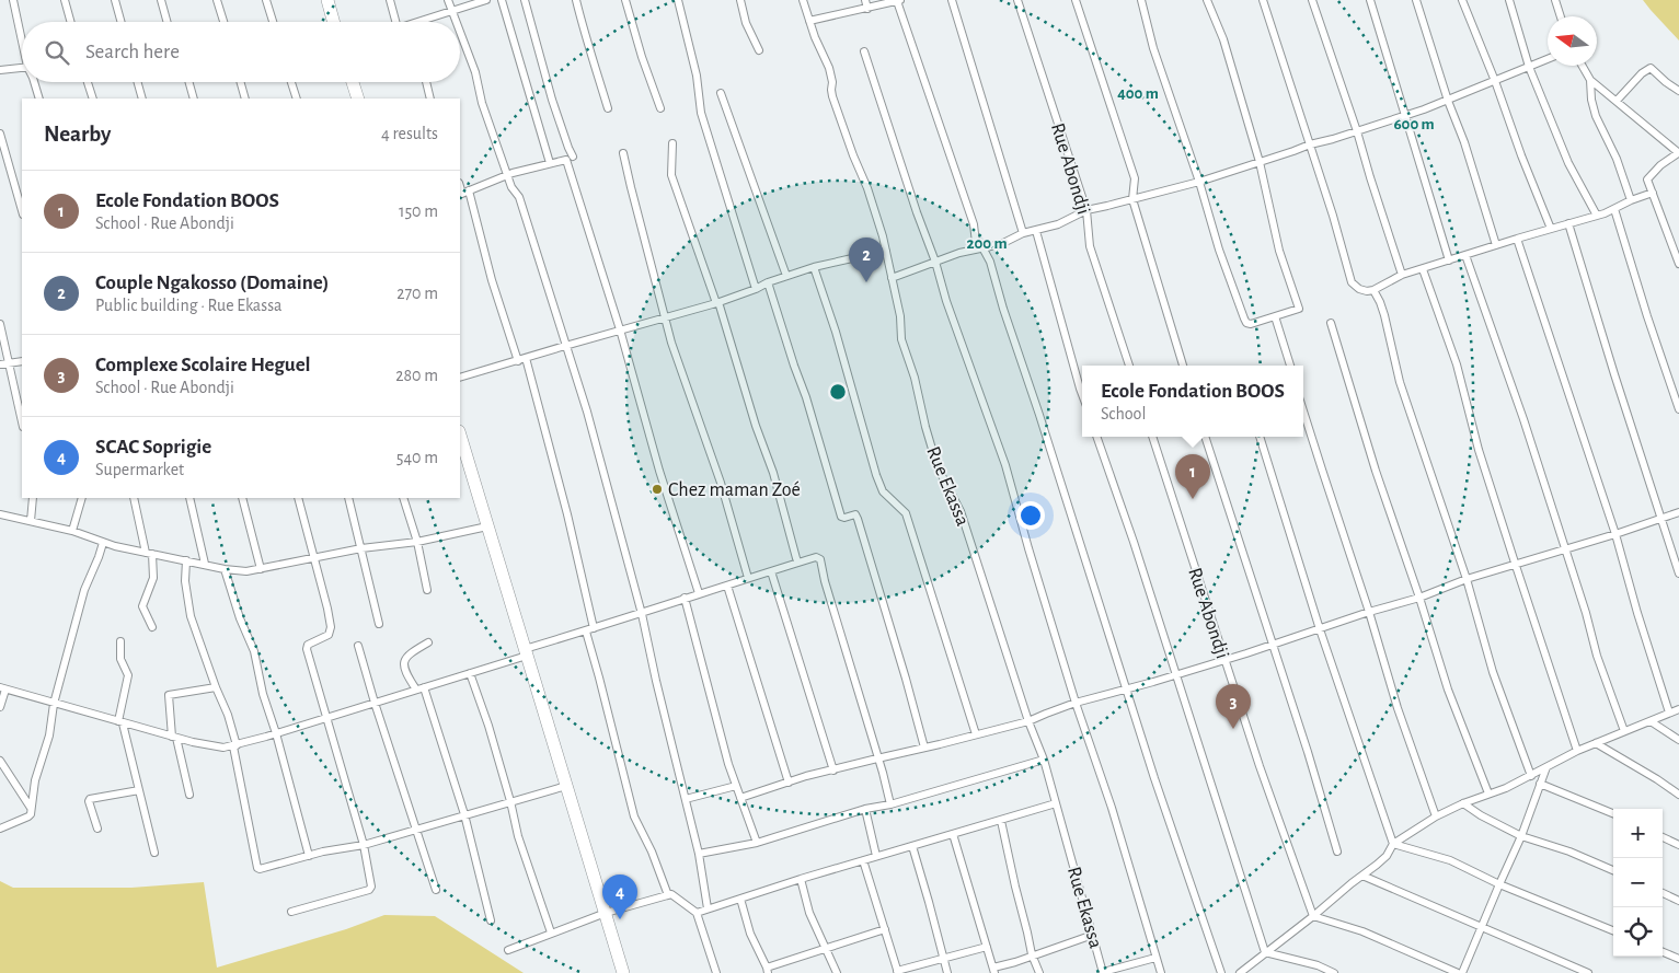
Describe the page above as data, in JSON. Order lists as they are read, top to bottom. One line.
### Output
{"streets":{"street":["Rue Abondji","Rue Ekassa"]},"places":["Chez maman Zoé"],"north":"left","page":{"search":"Search here","heading":["Nearby","4 results"],"list":[{"mark":"1","name":"Ecole Fondation BOOS","note":"School · Rue Abondji","value":"150 m"},{"mark":"2","name":"Couple Ngakosso (Domaine)","note":"Public building · Rue Ekassa","value":"270 m"},{"mark":"3","name":"Complexe Scolaire Heguel","note":"School · Rue Abondji","value":"280 m"},{"mark":"4","name":"SCAC Soprigie","note":"Supermarket","value":"540 m"}],"pins":["2","1","3","4"],"popup":["Ecole Fondation BOOS","School"],"map_buttons":["+","−"]},"rings":["400 m","600 m","200 m"]}
